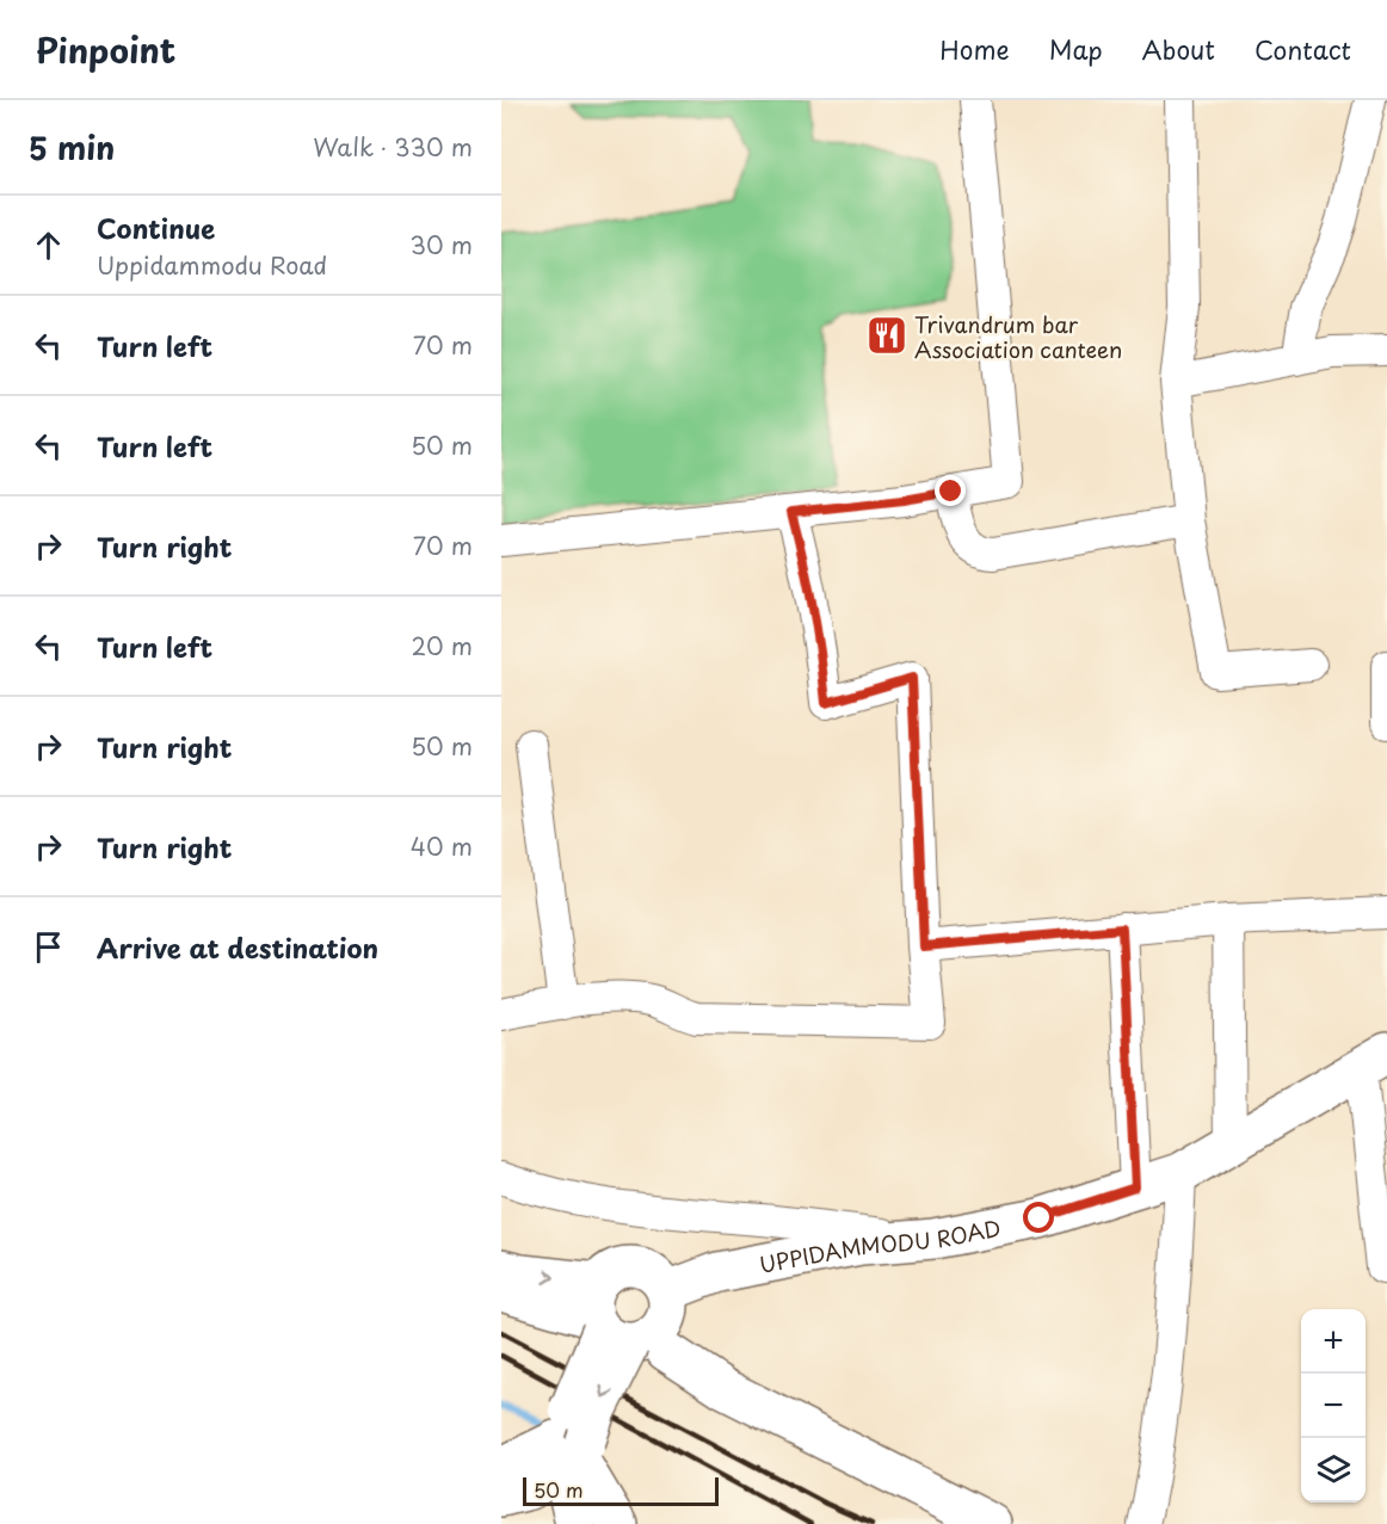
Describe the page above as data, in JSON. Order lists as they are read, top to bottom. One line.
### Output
{"streets":{"main road":["UPPIDAMMODU ROAD"]},"places":{"restaurant":["Trivandrum bar Association canteen"]},"scale_bar":"50 m","page":{"header":"Pinpoint","nav":["Home","Map","About","Contact"],"heading":["5 min","Walk · 330 m"],"list":[["Continue","Uppidammodu Road","30 m"],["Turn left","70 m"],["Turn left","50 m"],["Turn right","70 m"],["Turn left","20 m"],["Turn right","50 m"],["Turn right","40 m"],"Arrive at destination"],"map_buttons":["+","−"],"scale":"50 m"}}
